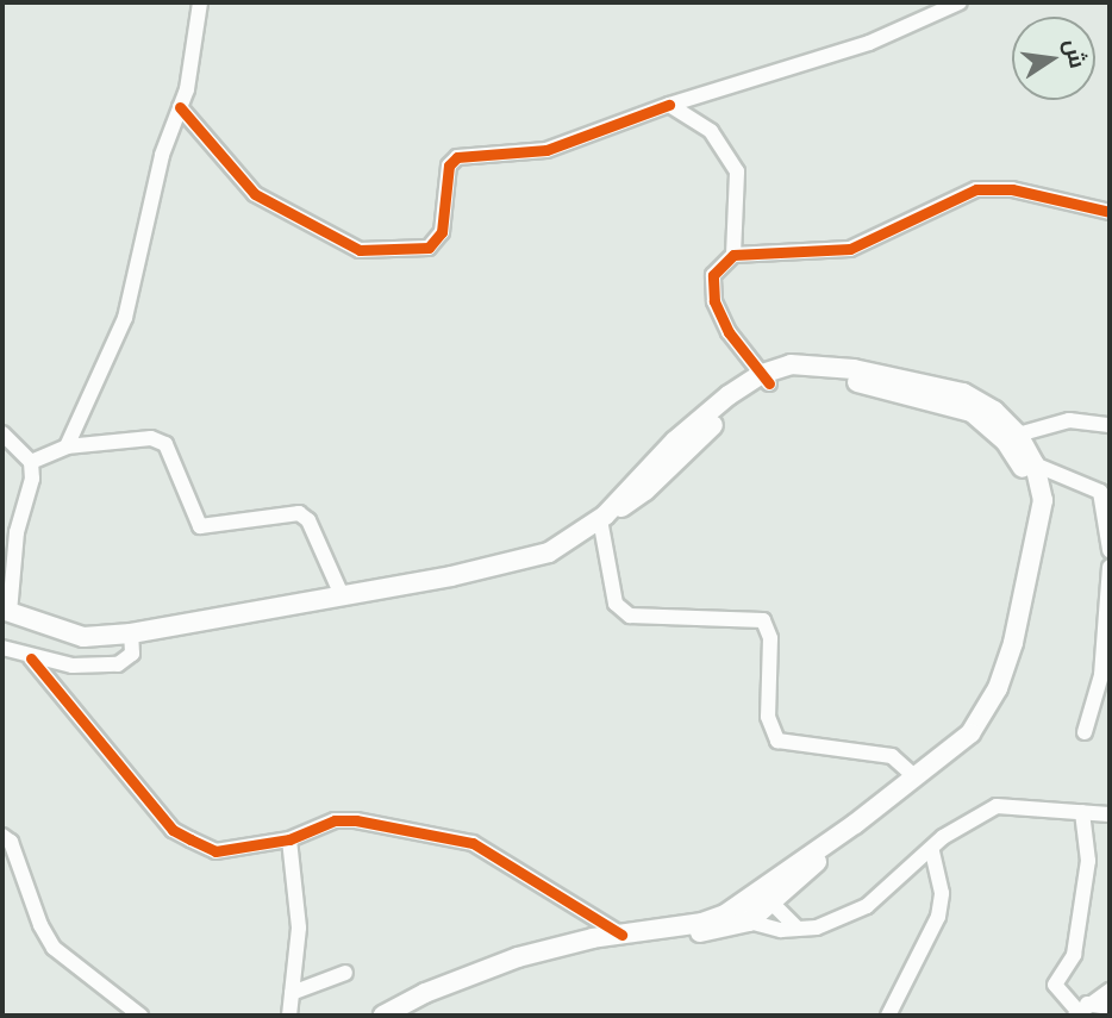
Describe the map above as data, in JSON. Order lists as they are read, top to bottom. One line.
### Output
{"north":"right"}
